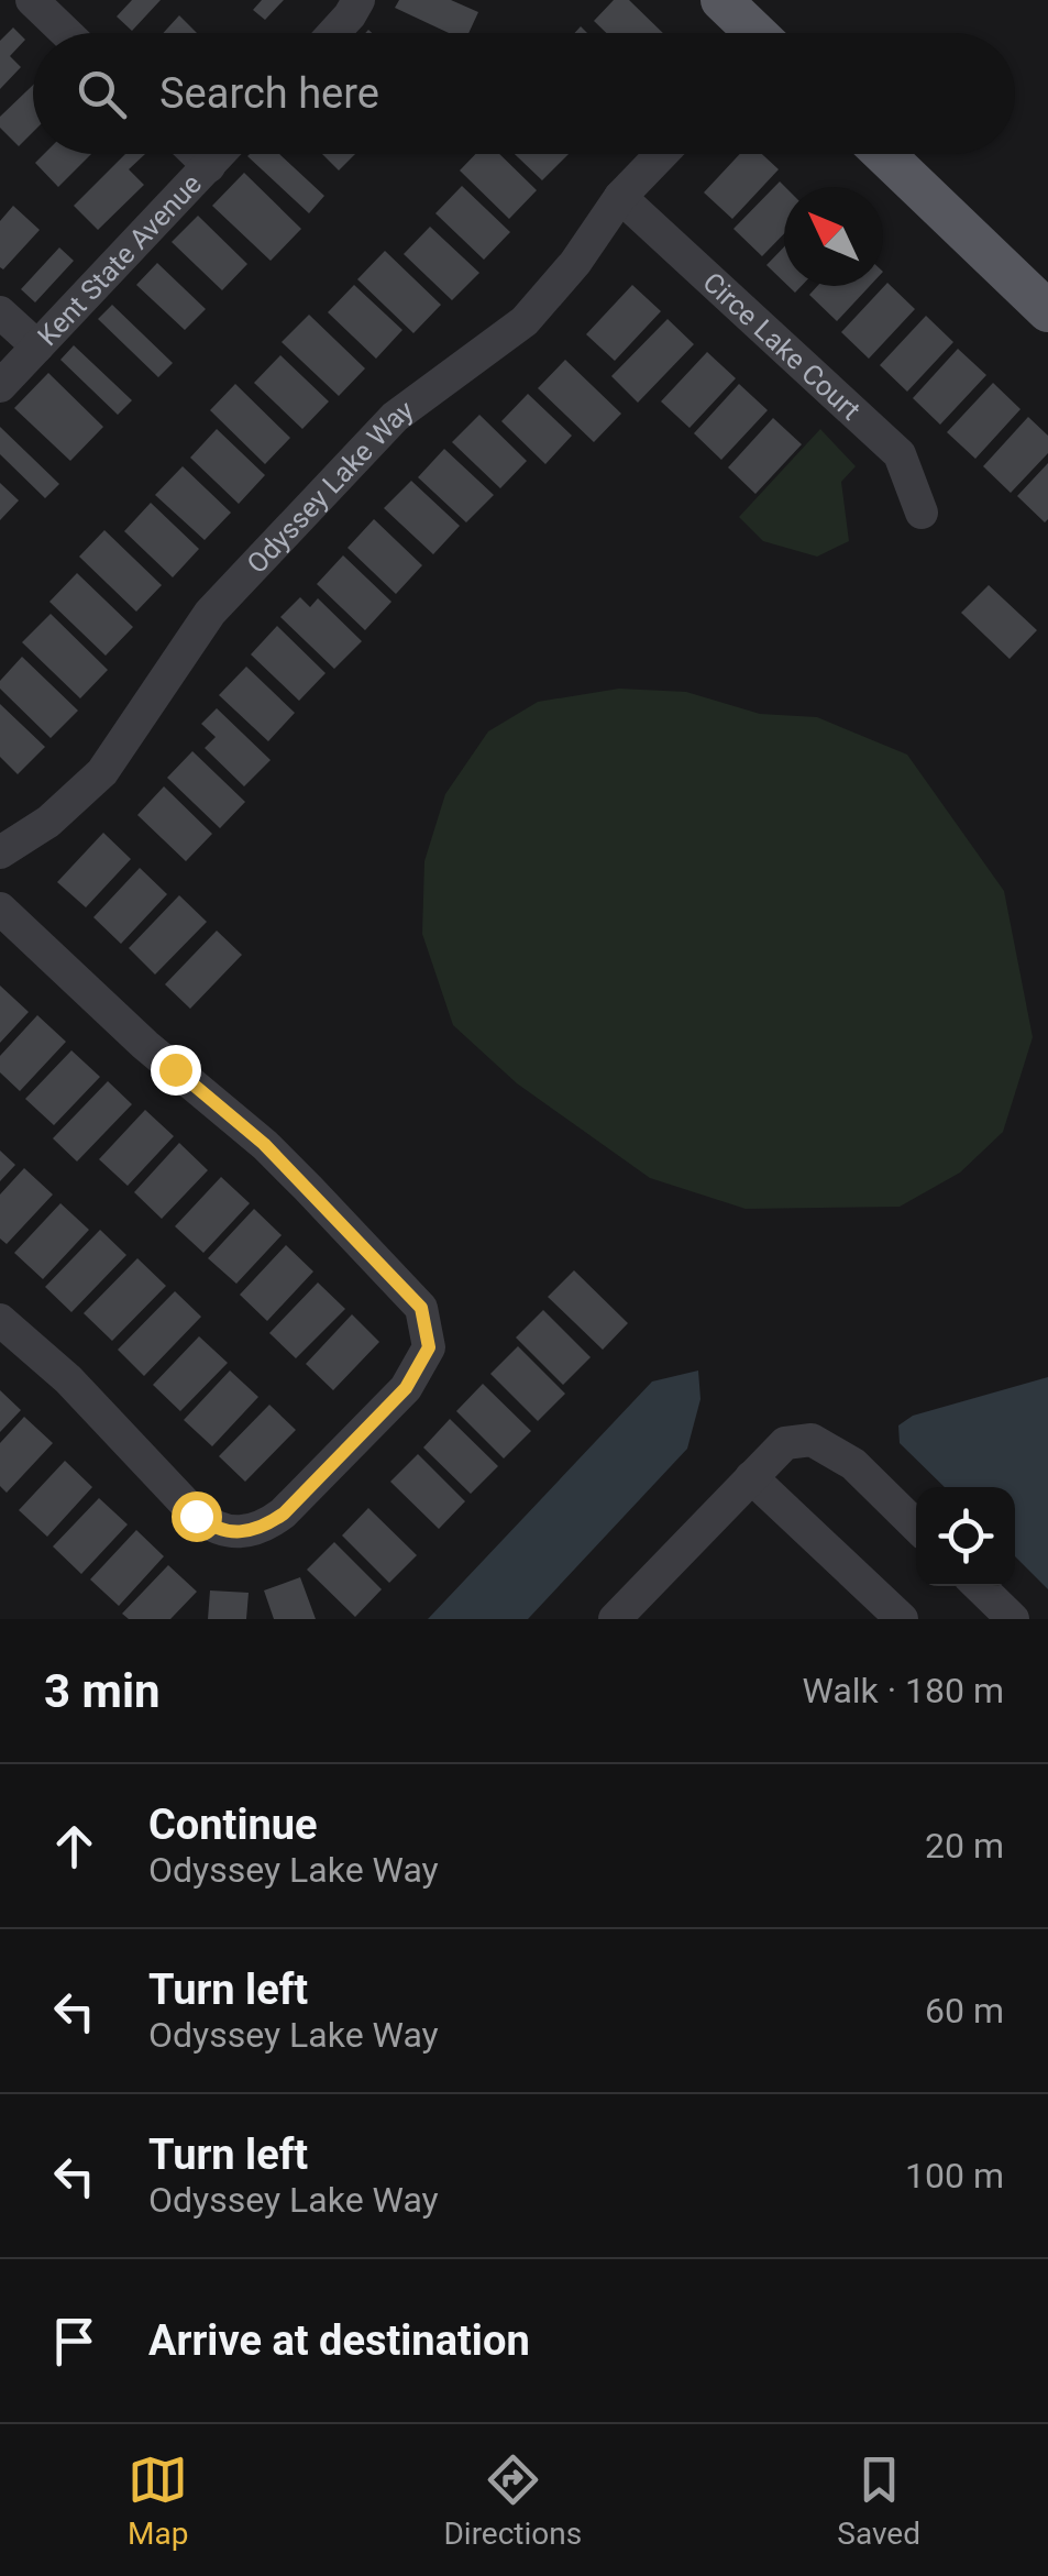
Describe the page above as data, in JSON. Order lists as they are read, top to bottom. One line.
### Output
{"streets":{"street":["Kent State Avenue","Circe Lake Court","Odyssey Lake Way"]},"crossings":[["Circe Lake Court","Odyssey Lake Way"]],"north":"top left","page":{"search":"Search here","heading":["3 min","Walk · 180 m"],"list":[["Continue","Odyssey Lake Way","20 m"],["Turn left","Odyssey Lake Way","60 m"],["Turn left","Odyssey Lake Way","100 m"],"Arrive at destination"],"nav":["Map","Directions","Saved"]}}
